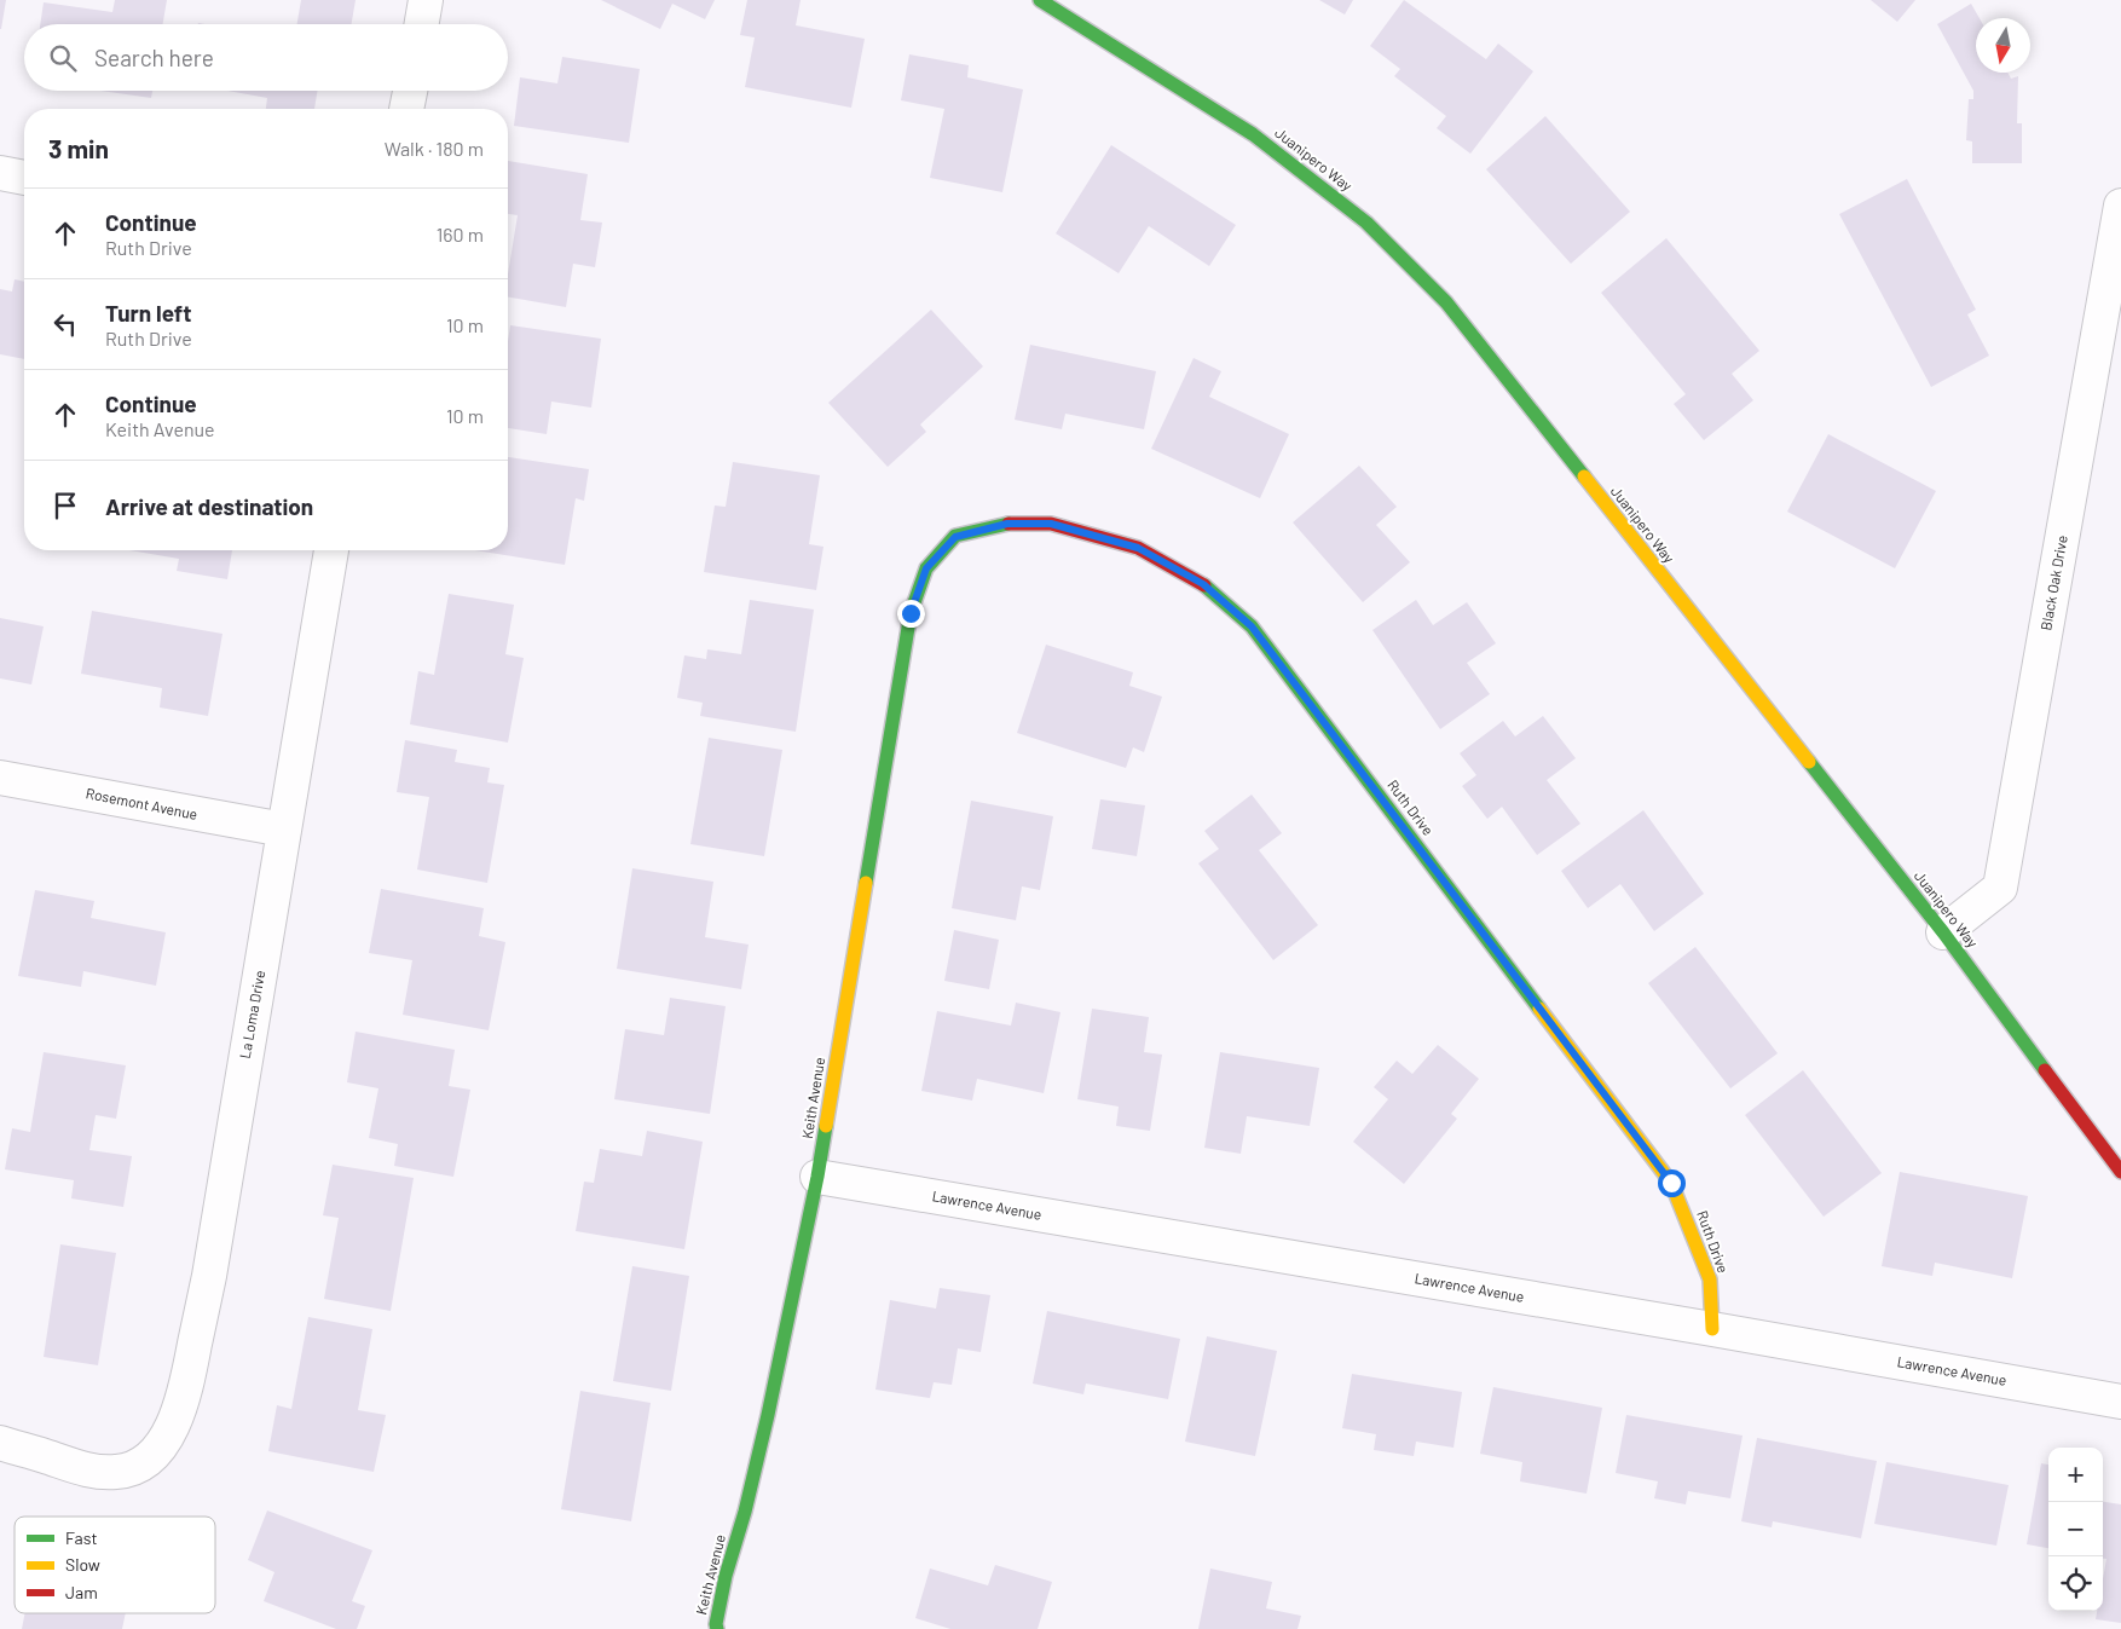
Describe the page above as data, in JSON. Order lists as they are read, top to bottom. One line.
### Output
{"streets":{"street":["Juanipero Way","Black Oak Drive","Rosemont Avenue","Ruth Drive","La Loma Drive","Keith Avenue","Lawrence Avenue"]},"crossings":[["Juanipero Way","Black Oak Drive"],["Rosemont Avenue","La Loma Drive"],["Ruth Drive","Keith Avenue"],["Ruth Drive","Lawrence Avenue"],["Keith Avenue","Lawrence Avenue"]],"legend":["Fast","Slow","Jam"],"north":"bottom","page":{"search":"Search here","heading":["3 min","Walk · 180 m"],"list":[["Continue","Ruth Drive","160 m"],["Turn left","Ruth Drive","10 m"],["Continue","Keith Avenue","10 m"],"Arrive at destination"],"map_buttons":["+","−"]}}
